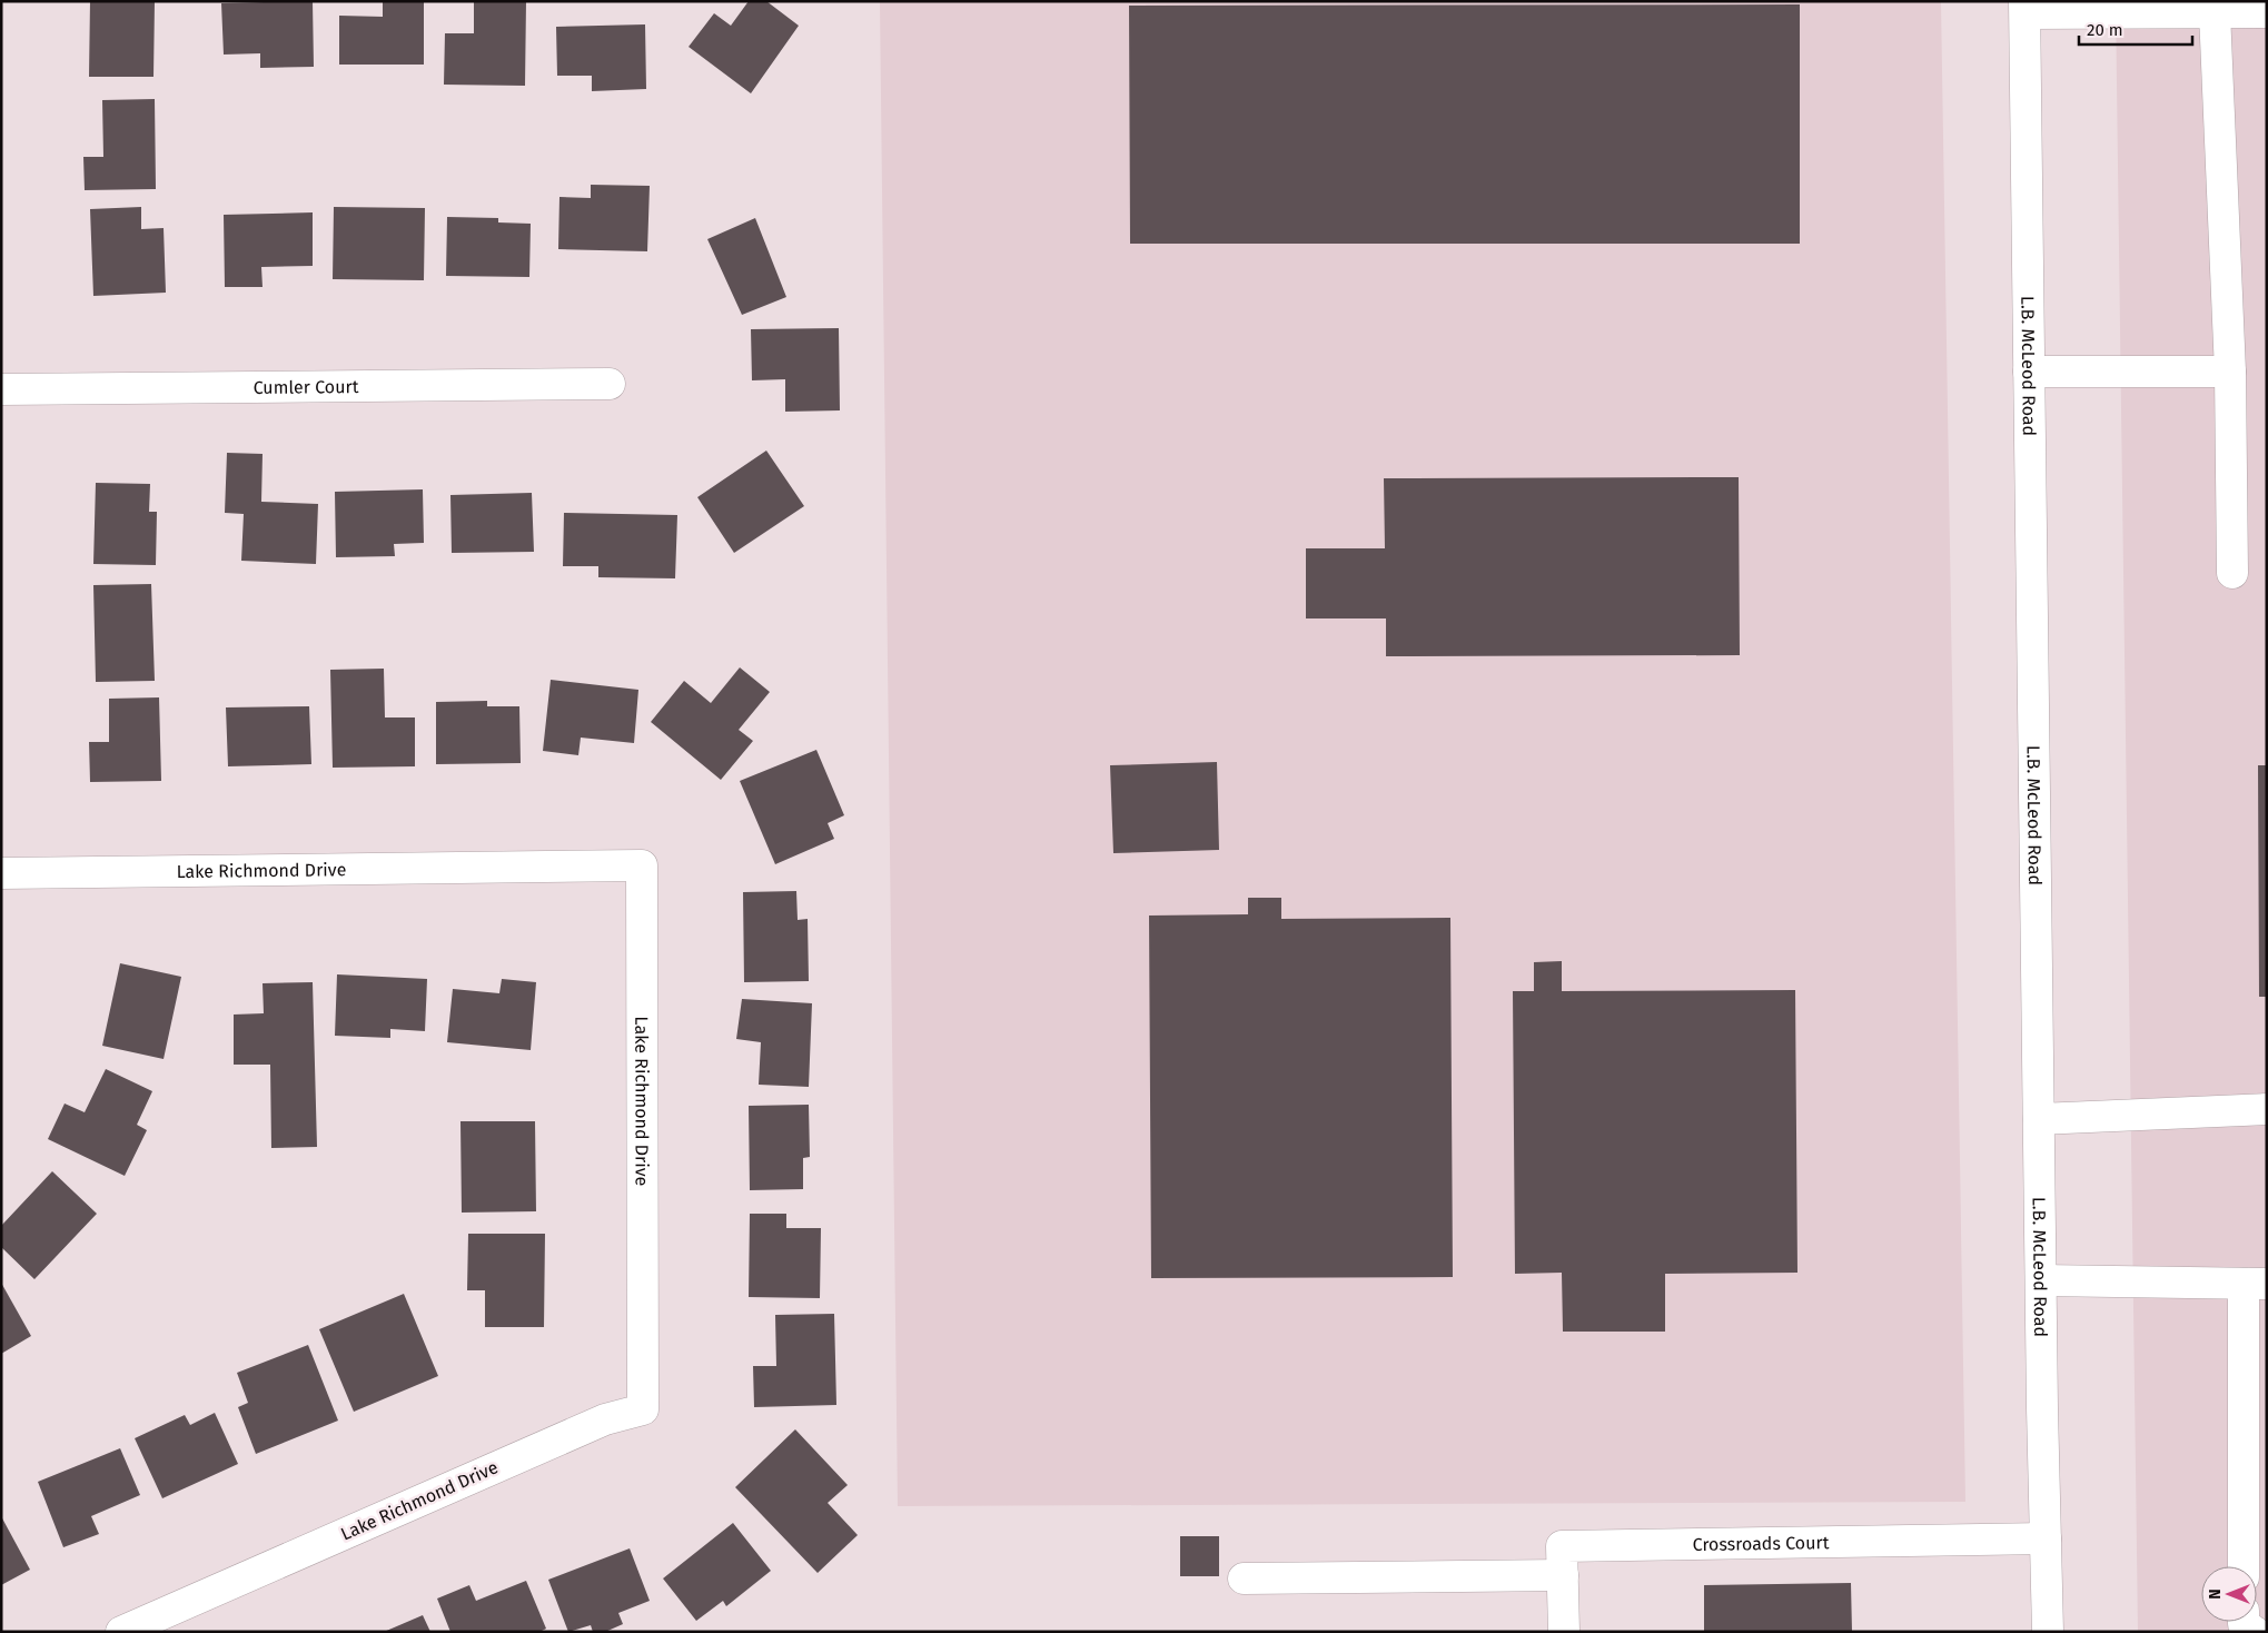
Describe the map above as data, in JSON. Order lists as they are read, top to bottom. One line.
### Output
{"streets":{"street":["L.B. McLeod Road","Cumler Court","Lake Richmond Drive","Crossroads Court"]},"crossings":[["L.B. McLeod Road","Crossroads Court"]],"scale_bar":"20 m","north":"left"}
